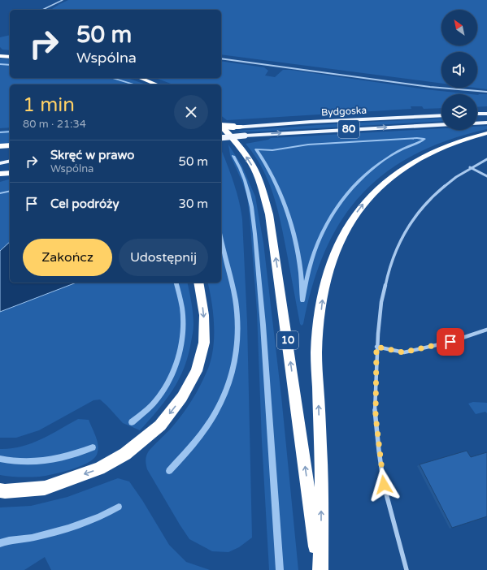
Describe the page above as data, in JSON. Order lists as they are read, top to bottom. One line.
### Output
{"streets":{"highway":["10"],"main road":["Bydgoska","80"]},"north":"top left","page":{"turn":["50 m","Wspólna"],"heading":["1 min","80 m · 21:34"],"list":[{"name":"Skręć w prawo","note":"Wspólna","value":"50 m"},{"name":"Cel podróży","value":"30 m"}],"buttons":["Zakończ","Udostępnij"]}}
